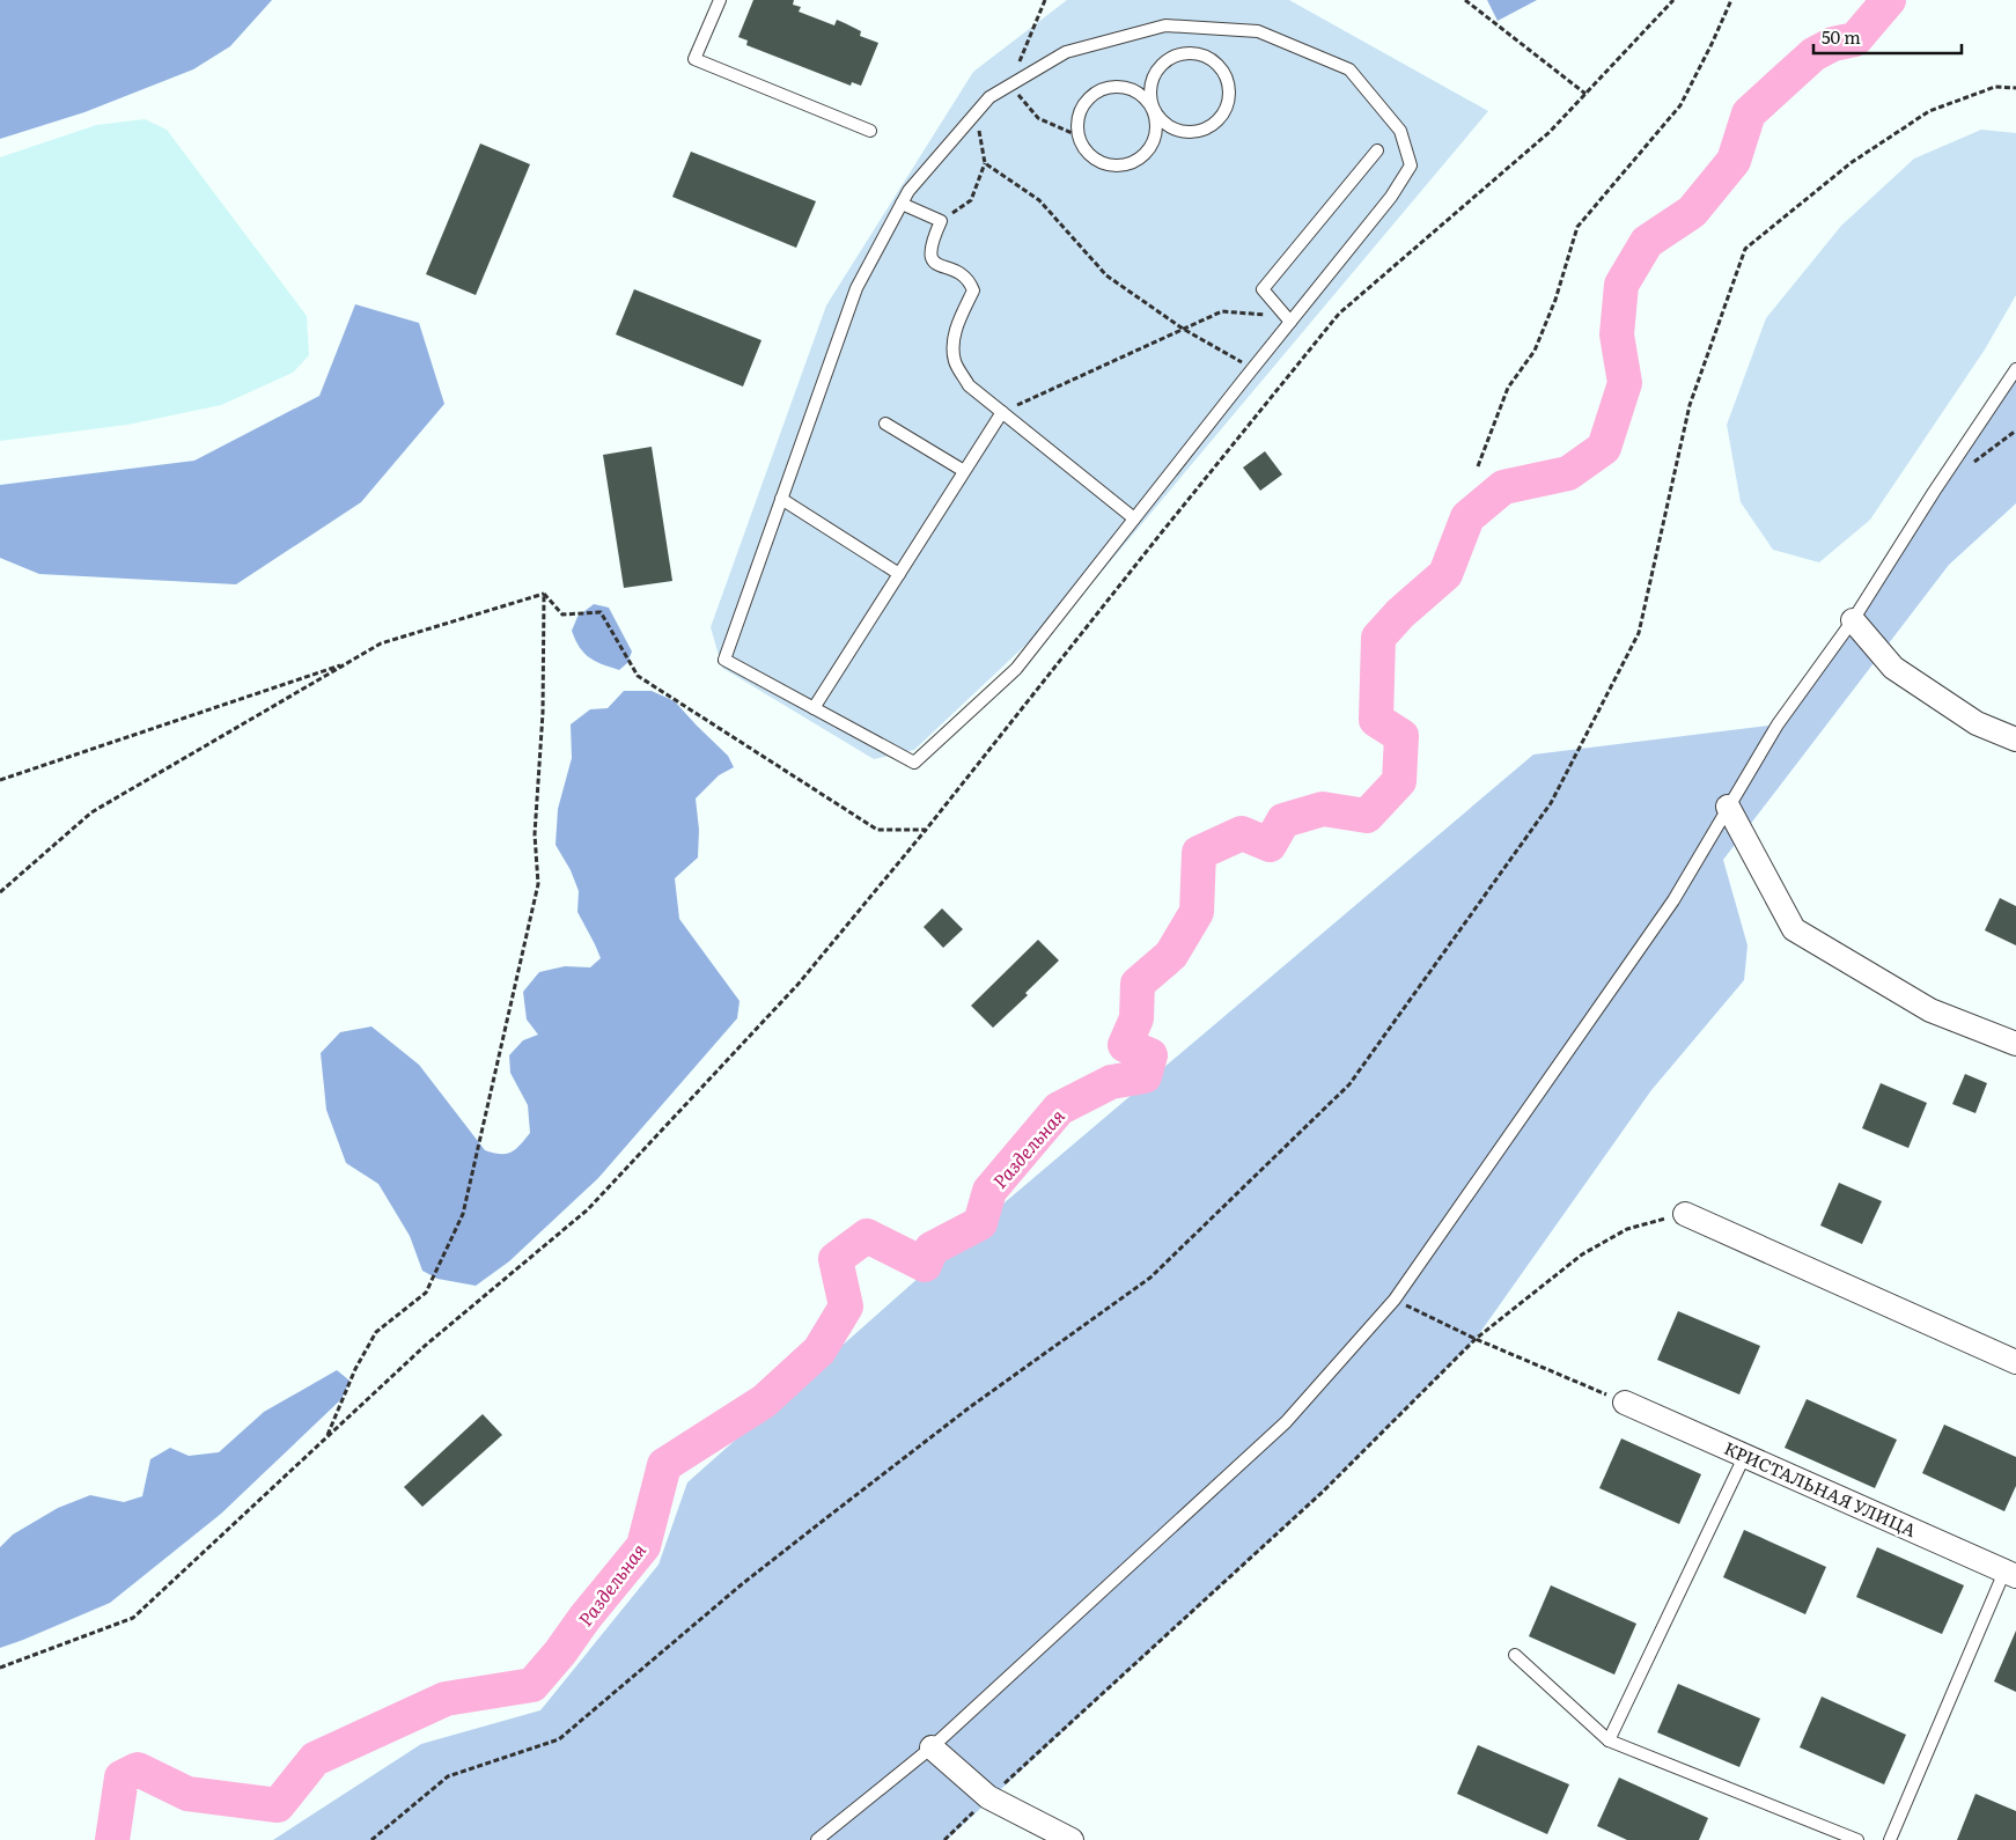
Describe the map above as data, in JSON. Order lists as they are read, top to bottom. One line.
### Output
{"streets":{"street":["КРИСТАЛЬНАЯ УЛИЦА"]},"water":["Раздельная"],"scale_bar":"50 m"}
